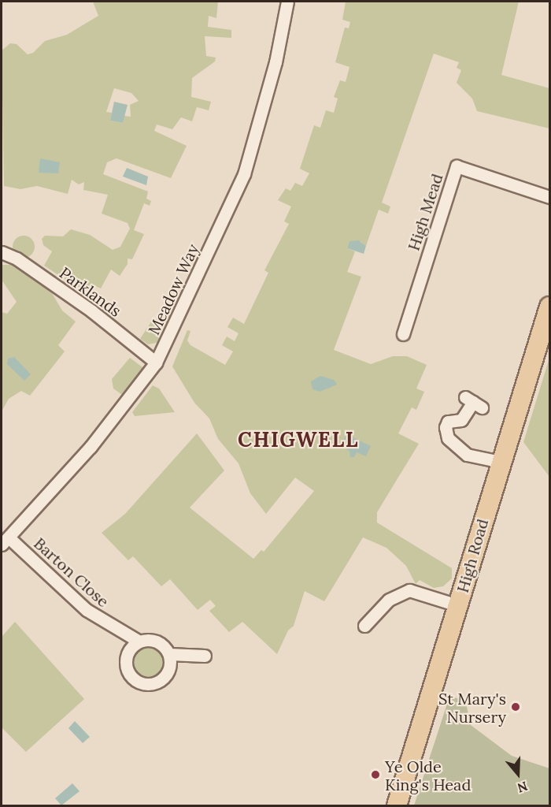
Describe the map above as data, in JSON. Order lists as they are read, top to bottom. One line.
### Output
{"streets":{"main road":["High Road"],"street":["High Mead","Meadow Way","Parklands","Barton Close"]},"crossings":[["Meadow Way","Parklands"],["Meadow Way","Barton Close"]],"districts":["CHIGWELL"],"places":["St Mary's Nursery","Ye Olde King's Head"],"north":"bottom"}
